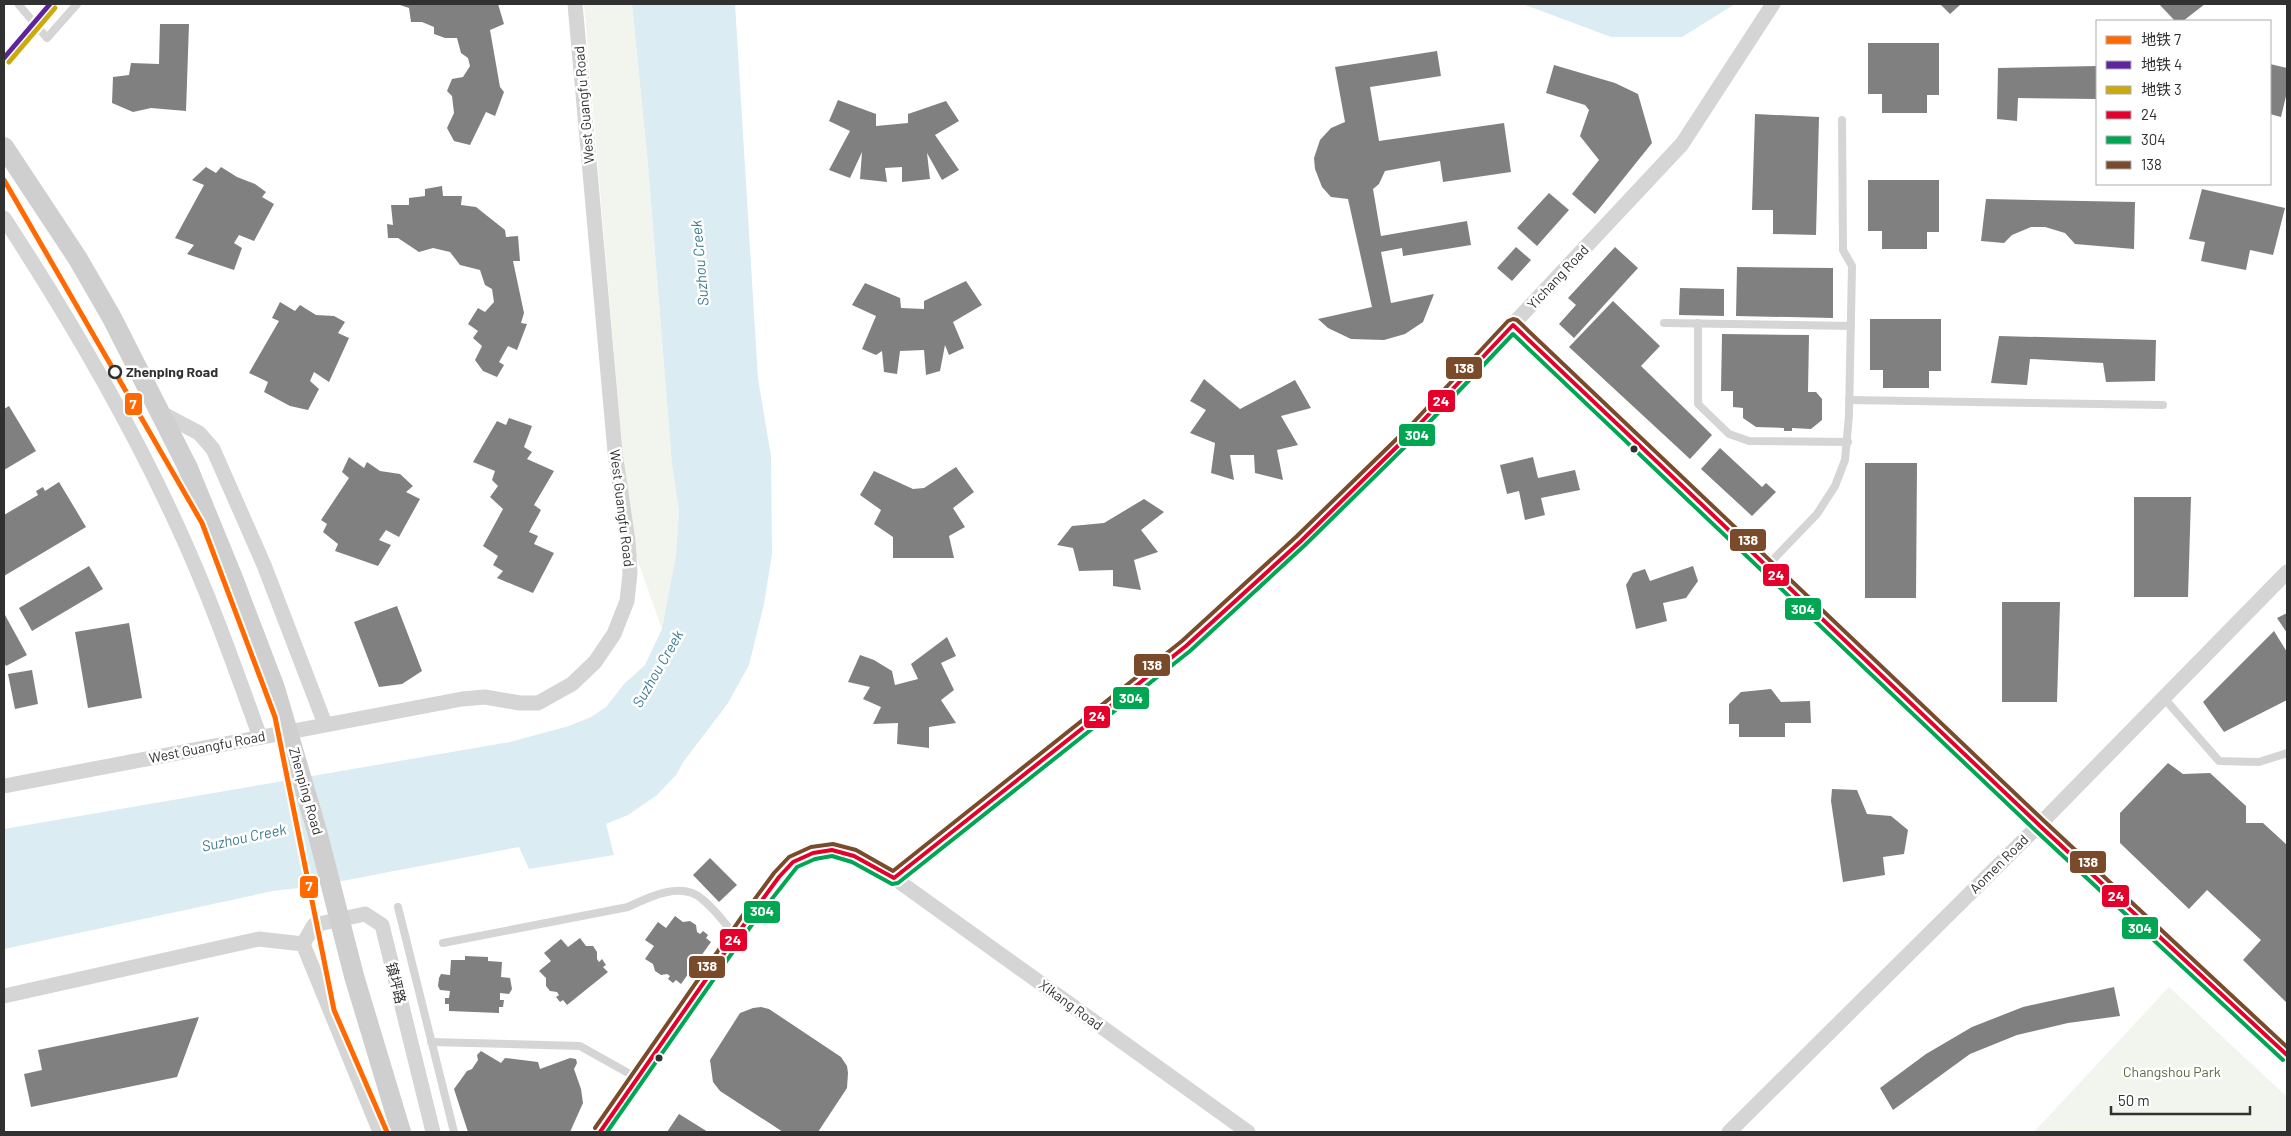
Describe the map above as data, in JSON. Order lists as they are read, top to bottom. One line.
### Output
{"streets":{"main road":["Zhenping Road"],"street":["West Guangfu Road","Yichang Road","Aomen Road","镇坪路","Xikang Road"]},"crossings":[["Yichang Road","Xikang Road"]],"water":["Suzhou Creek"],"parks":["Changshou Park"],"places":["Zhenping Road"],"lines":["metro line 4","metro line 3","metro line 7","transit line 138","transit line 24","transit line 304"],"legend":["地铁 7","地铁 4","地铁 3","24","304","138"],"scale_bar":"50 m"}
